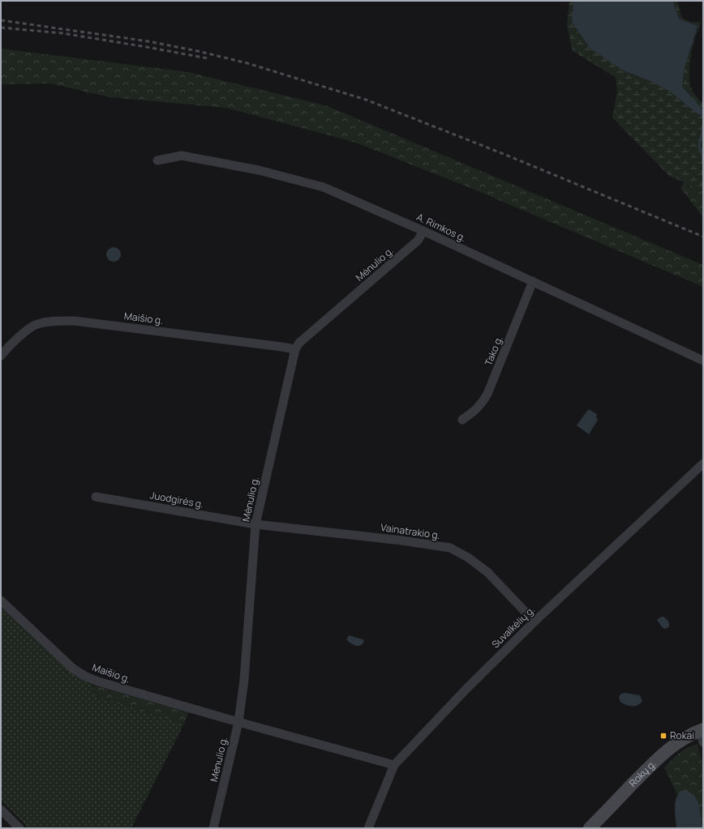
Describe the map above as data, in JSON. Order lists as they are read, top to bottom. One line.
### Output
{"streets":{"main road":["Rokų g."],"street":["A. Rimkos g.","Mėnulio g.","Maišio g.","Tako g.","Juodgirės g.","Vainatrakio g.","Suvalkėlių g."]},"crossings":[["A. Rimkos g.","Mėnulio g."],["A. Rimkos g.","Tako g."],["Mėnulio g.","Maišio g."],["Mėnulio g.","Juodgirės g."],["Mėnulio g.","Vainatrakio g."],["Maišio g.","Suvalkėlių g."],["Juodgirės g.","Vainatrakio g."],["Vainatrakio g.","Suvalkėlių g."]],"places":{"transit":["Rokai"]}}
